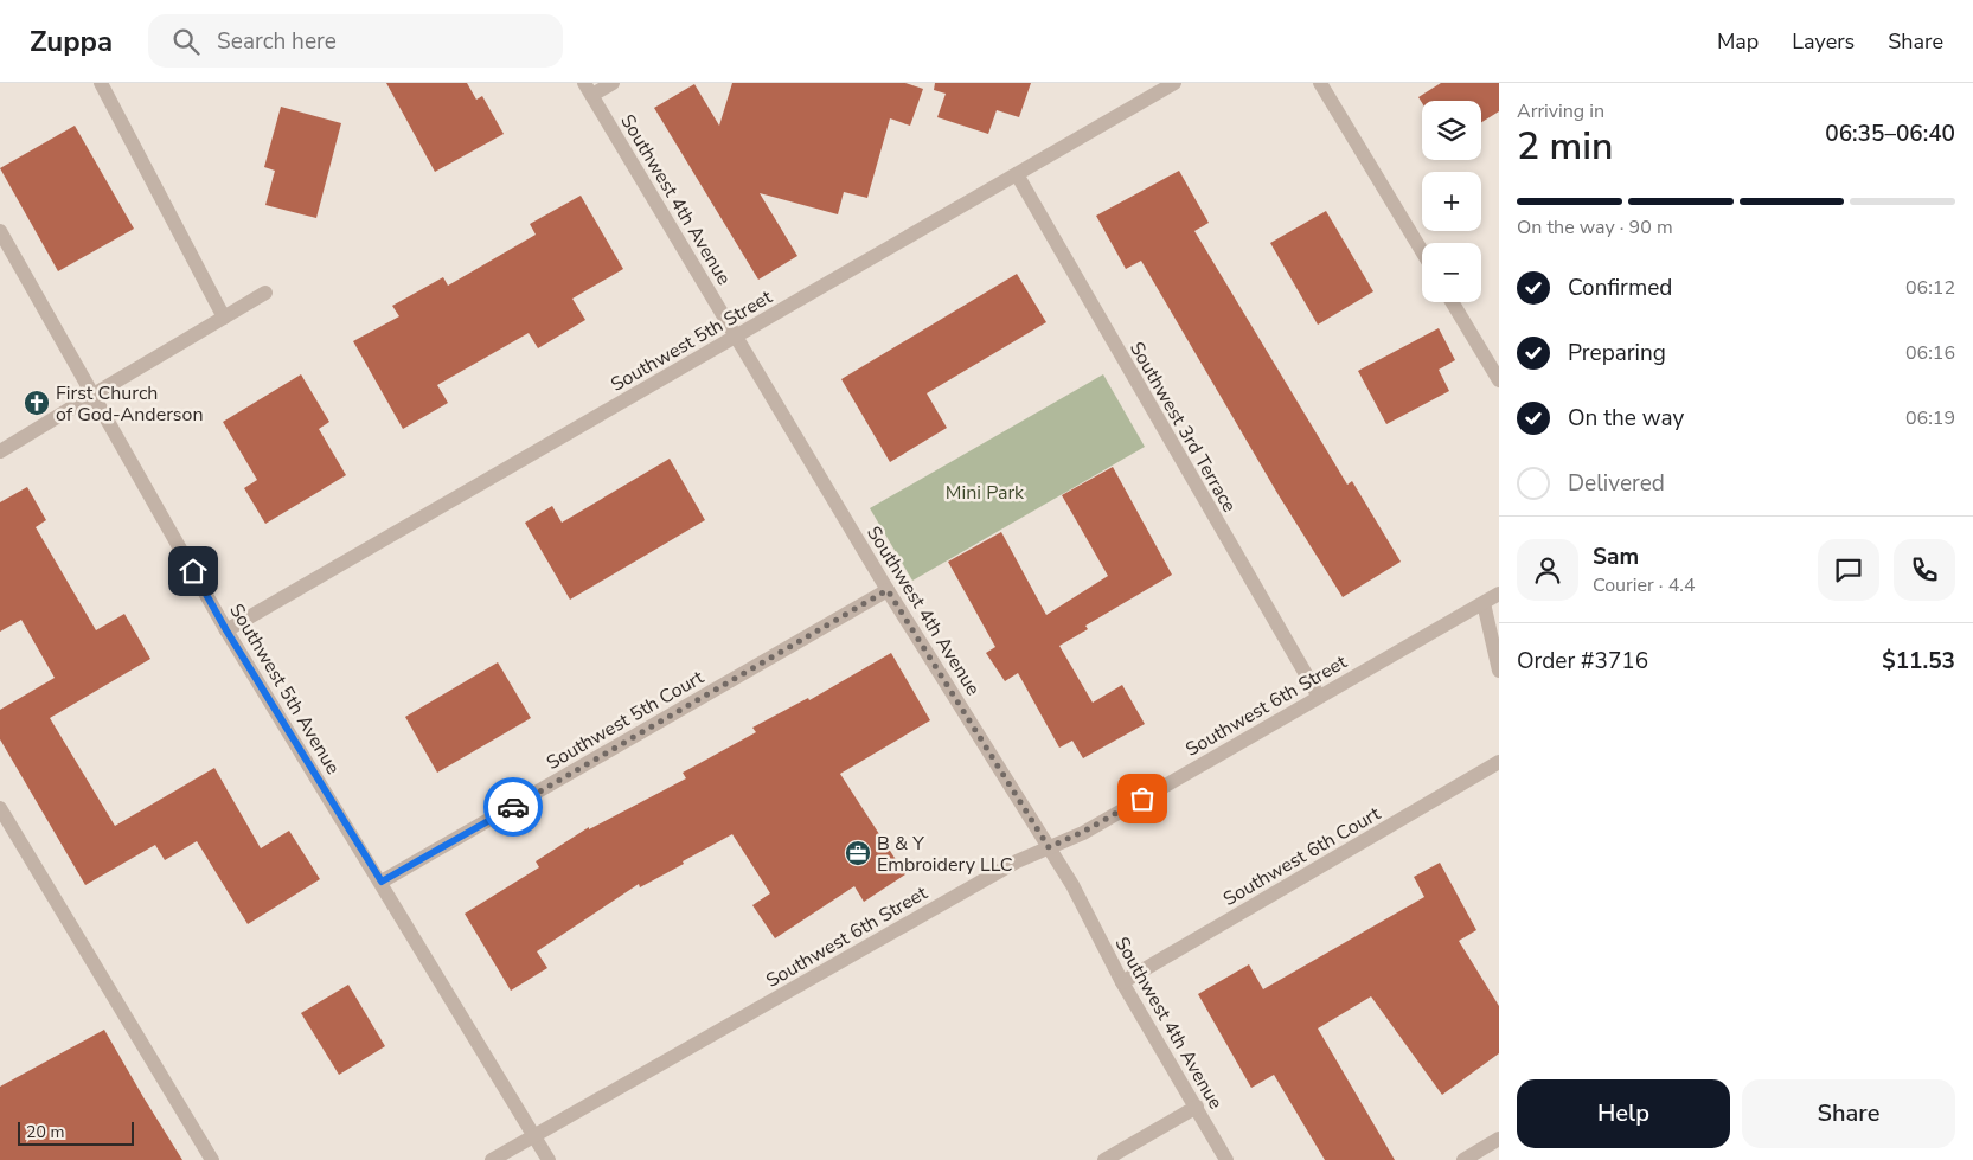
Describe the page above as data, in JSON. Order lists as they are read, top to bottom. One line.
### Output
{"streets":{"street":["Southwest 4th Avenue","Southwest 5th Street","Southwest 3rd Terrace","Southwest 5th Avenue","Southwest 6th Street","Southwest 5th Court","Southwest 6th Court"]},"crossings":[["Southwest 4th Avenue","Southwest 5th Street"],["Southwest 4th Avenue","Southwest 6th Street"],["Southwest 4th Avenue","Southwest 5th Court"],["Southwest 4th Avenue","Southwest 6th Court"],["Southwest 5th Street","Southwest 3rd Terrace"],["Southwest 5th Street","Southwest 5th Avenue"],["Southwest 3rd Terrace","Southwest 6th Street"],["Southwest 5th Avenue","Southwest 6th Street"],["Southwest 5th Avenue","Southwest 5th Court"]],"parks":["Mini Park"],"places":{"church":["First Church of God-Anderson"],"office":["B & Y Embroidery LLC"]},"scale_bar":"20 m","page":{"header":"Zuppa","search":"Search here","nav":["Map","Layers","Share"],"heading":["2 min","Arriving in","06:35–06:40"],"panel":["Sam","Courier · 4.4","Order #3716","$11.53"],"map_buttons":["+","−"],"bar":"On the way · 90 m","list":[["Confirmed","06:12"],["Preparing","06:16"],["On the way","06:19"],"Delivered"],"buttons":["Help","Share"],"scale":"20 m"}}
